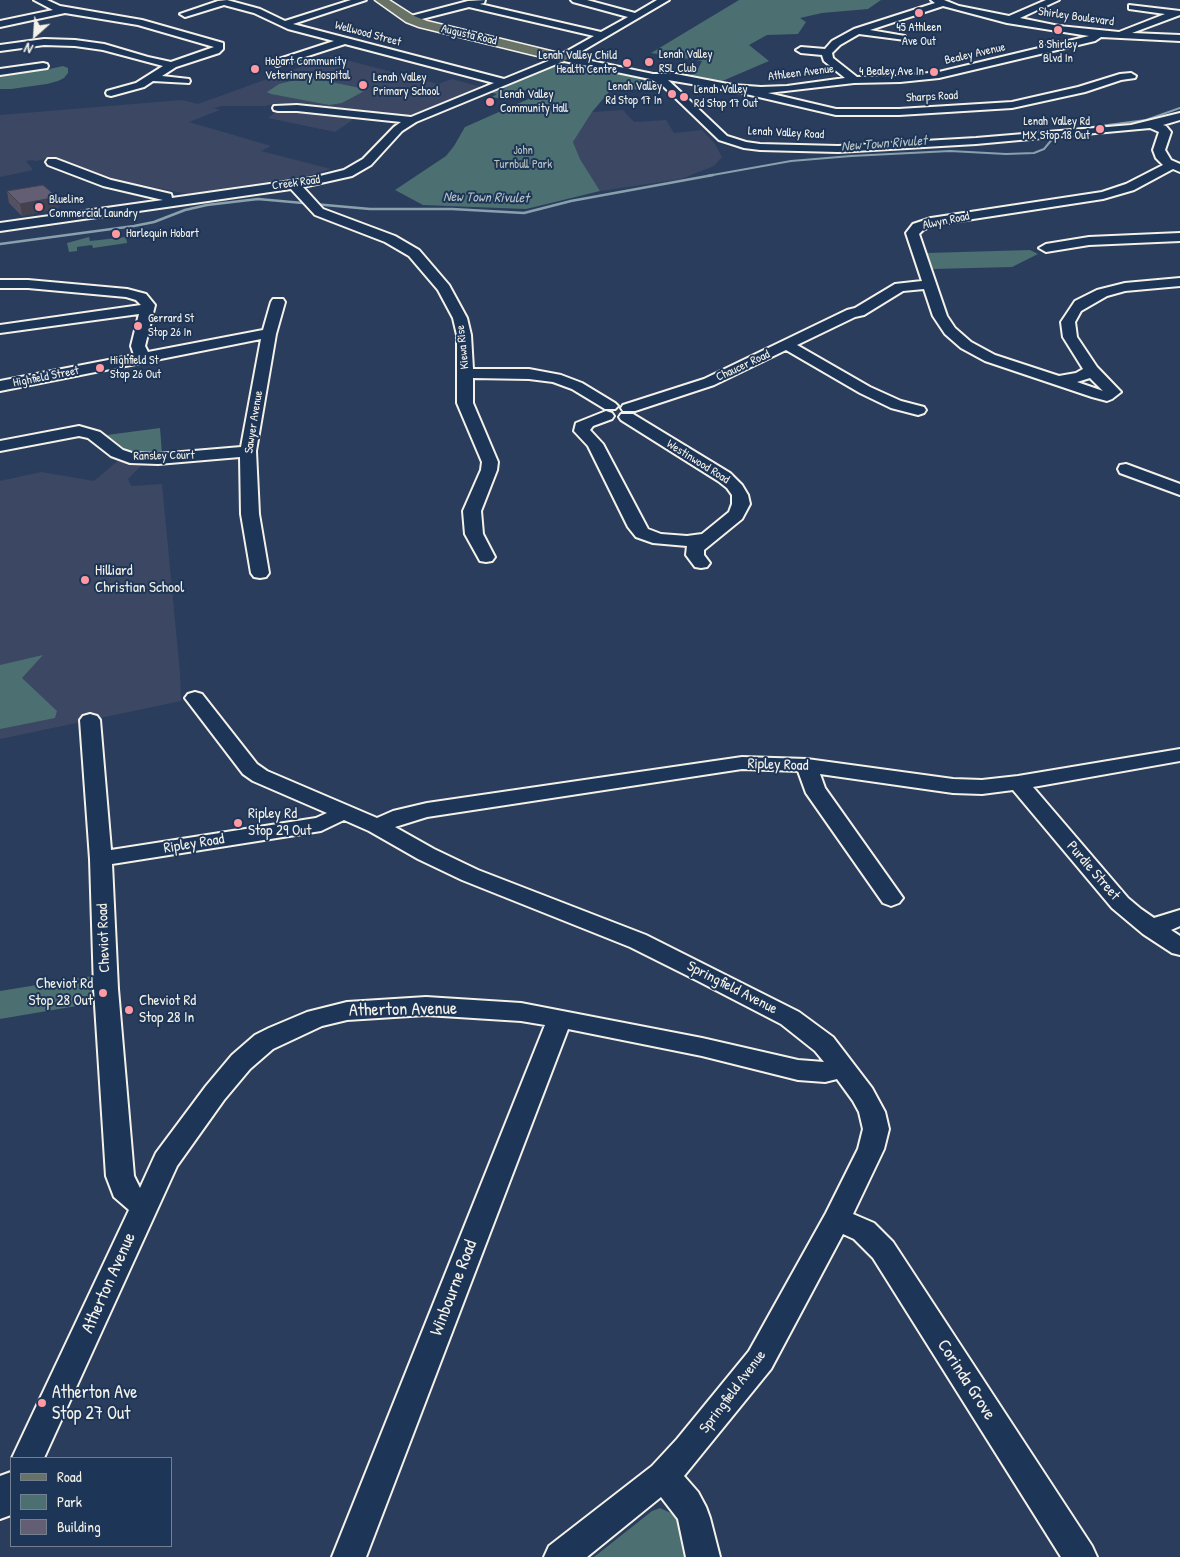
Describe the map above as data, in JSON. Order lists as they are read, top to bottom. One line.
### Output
{"streets":{"main road":["Augusta Road"],"street":["Shirley Boulevard","Wellwood Street","Bealey Avenue","Athleen Avenue","Sharps Road","Lenah Valley Road","Creek Road","Alwyn Road","Kiewa Rise","Chaucer Road","Highfield Street","Sawyer Avenue","Ransley Court","Westinwood Road","Ripley Road","Purdie Street","Cheviot Road","Springfield Avenue","Atherton Avenue","Winbourne Road","Corinda Grove"]},"crossings":[["Shirley Boulevard","Bealey Avenue"],["Shirley Boulevard","Athleen Avenue"],["Wellwood Street","Creek Road"],["Augusta Road","Lenah Valley Road"],["Augusta Road","Creek Road"],["Bealey Avenue","Athleen Avenue"],["Athleen Avenue","Sharps Road"],["Sharps Road","Lenah Valley Road"],["Lenah Valley Road","Creek Road"],["Creek Road","Kiewa Rise"],["Alwyn Road","Chaucer Road"],["Chaucer Road","Westinwood Road"],["Highfield Street","Sawyer Avenue"],["Sawyer Avenue","Ransley Court"],["Ripley Road","Purdie Street"],["Ripley Road","Cheviot Road"],["Ripley Road","Springfield Avenue"],["Cheviot Road","Atherton Avenue"],["Springfield Avenue","Atherton Avenue"],["Springfield Avenue","Corinda Grove"],["Atherton Avenue","Winbourne Road"]],"water":["New Town Rivulet"],"parks":["John Turnbull Park"],"places":["45 Athleen Ave Out","8 Shirley Blvd In","Lenah Valley RSL Club","Lenah Valley Child Health Centre","Hobart Community Veterinary Hospital","4 Bealey Ave In","Lenah Valley Primary School","Lenah Valley Rd Stop 17 In","Lenah Valley Rd Stop 17 Out","Lenah Valley Community Hall","Lenah Valley Rd MX Stop 18 Out","Blueline Commercial Laundry","Harlequin Hobart","Gerrard St Stop 26 In","Highfield St Stop 26 Out","Hilliard Christian School","Ripley Rd Stop 29 Out","Cheviot Rd Stop 28 Out","Cheviot Rd Stop 28 In","Atherton Ave Stop 27 Out"],"legend":["Road","Park","Building"],"north":"bottom left"}
